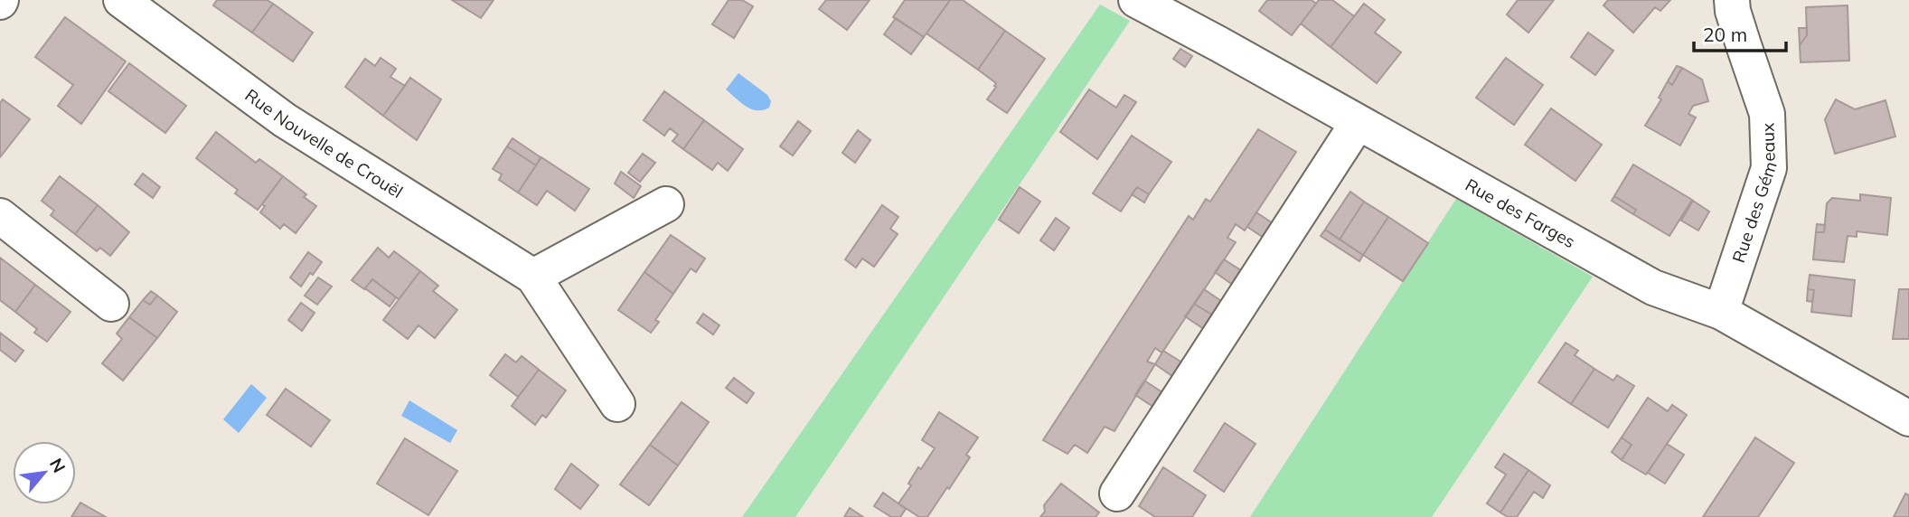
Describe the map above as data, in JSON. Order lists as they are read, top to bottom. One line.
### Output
{"streets":{"street":["Rue Nouvelle de Crouël","Rue des Gémeaux","Rue des Farges"]},"crossings":[["Rue des Gémeaux","Rue des Farges"]],"scale_bar":"20 m","north":"top right"}
